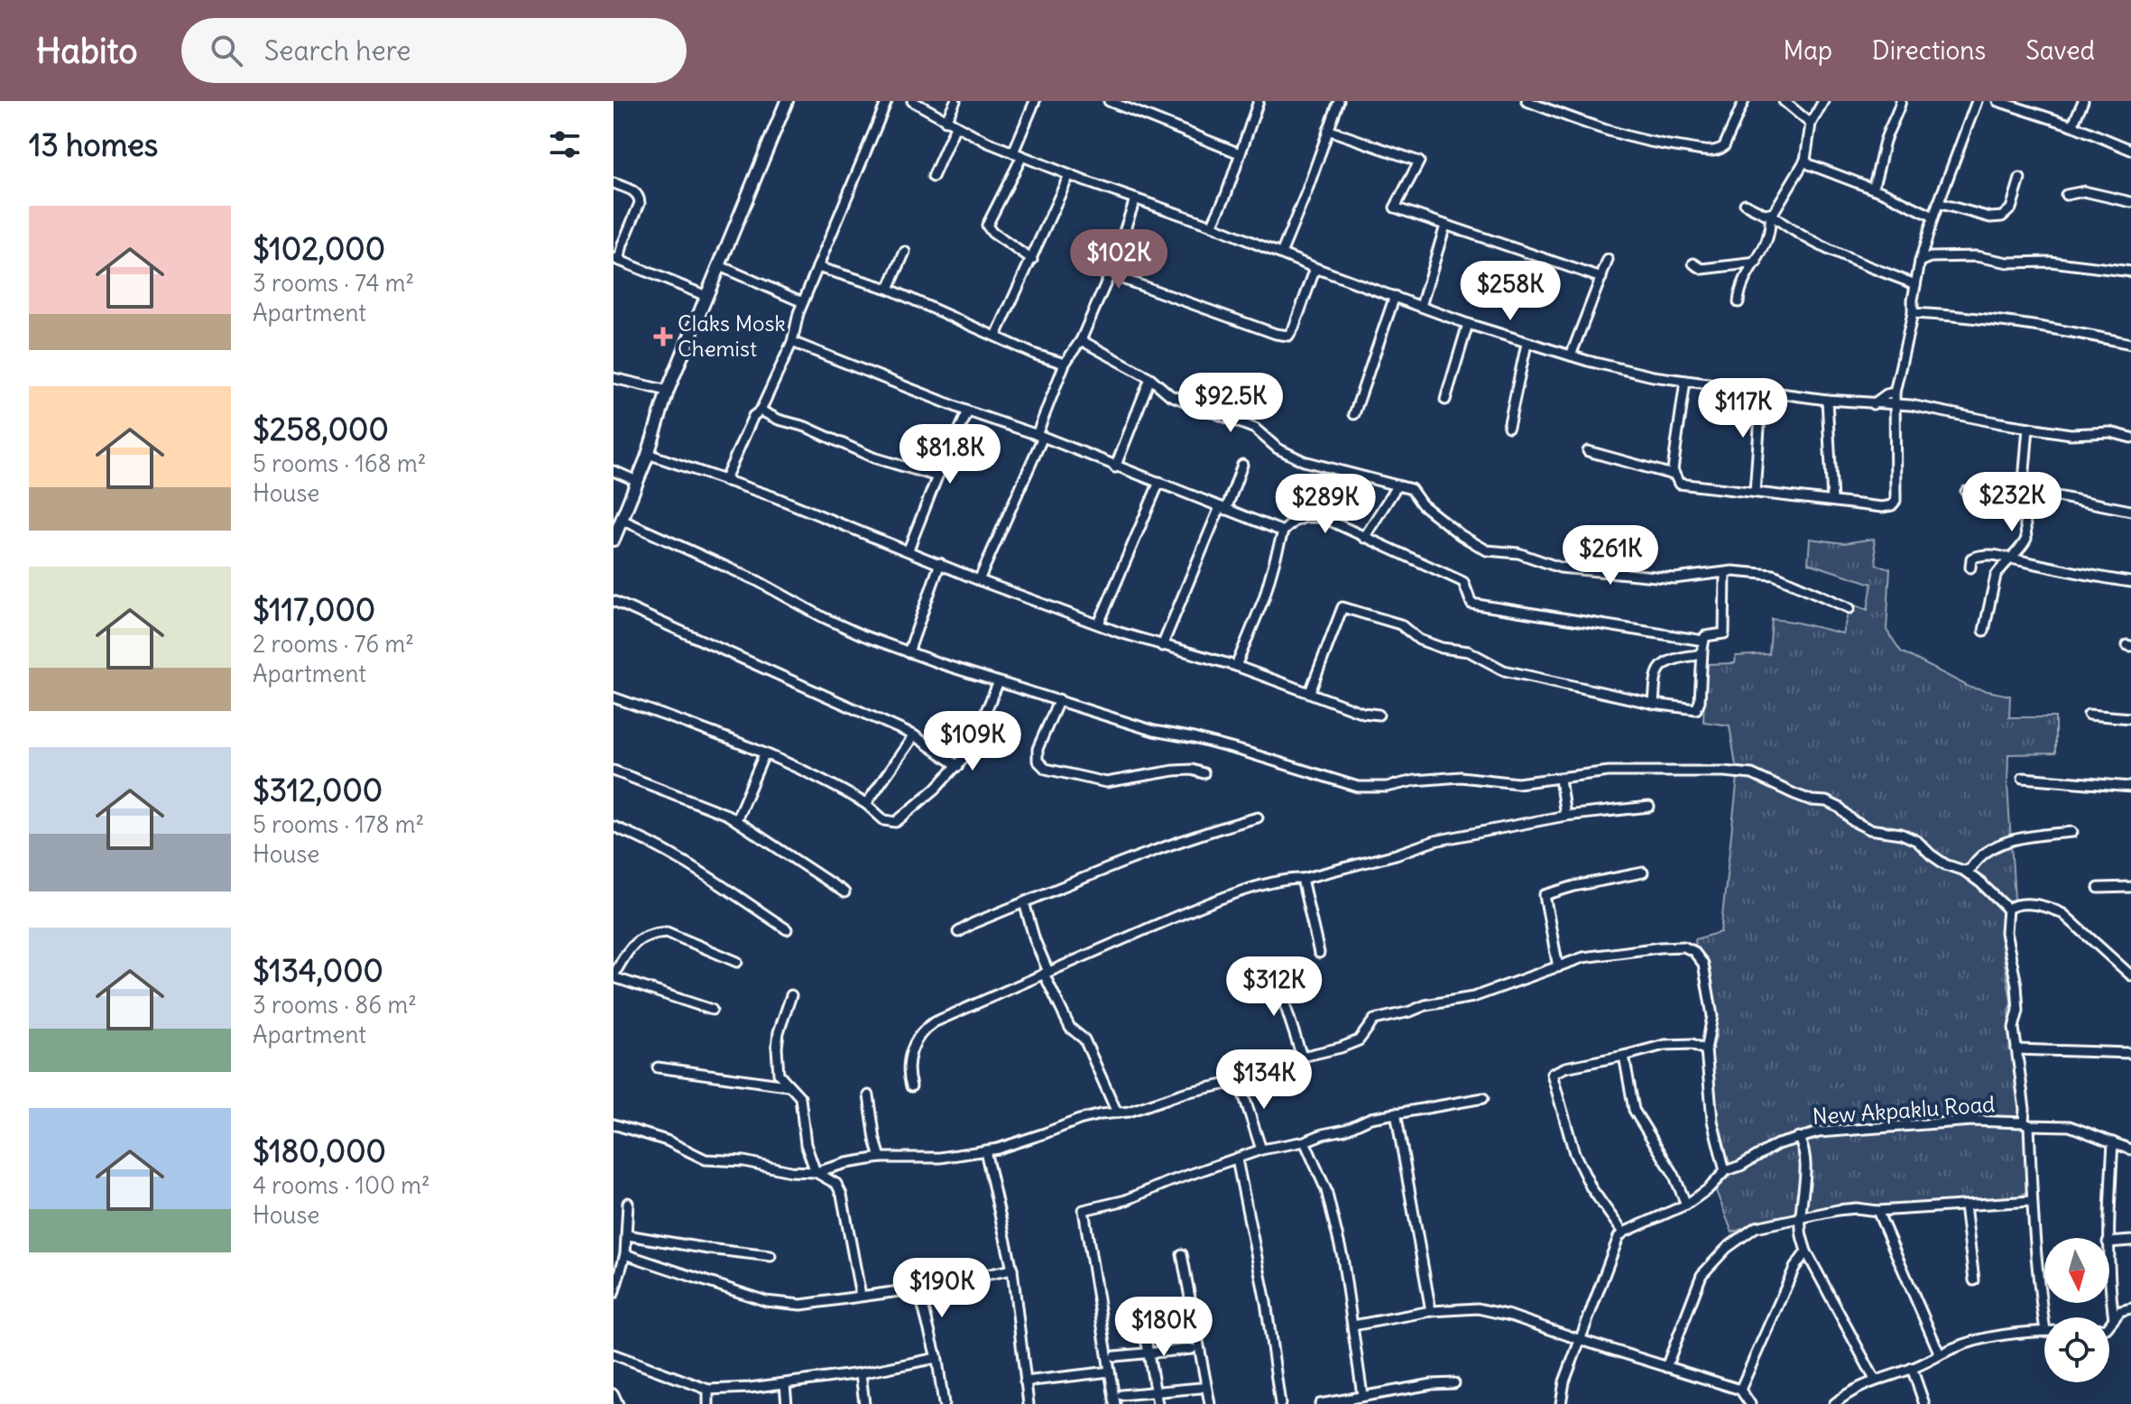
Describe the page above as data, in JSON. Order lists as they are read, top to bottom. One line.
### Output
{"streets":{"street":["New Akpaklu Road"]},"places":{"health":["Claks Mosk Chemist"]},"north":"bottom","page":{"header":"Habito","search":"Search here","nav":["Map","Directions","Saved"],"heading":"13 homes","list":[{"name":"$102,000","note":"3 rooms · 74 m² · Apartment"},{"name":"$258,000","note":"5 rooms · 168 m² · House"},{"name":"$117,000","note":"2 rooms · 76 m² · Apartment"},{"name":"$312,000","note":"5 rooms · 178 m² · House"},{"name":"$134,000","note":"3 rooms · 86 m² · Apartment"},{"name":"$180,000","note":"4 rooms · 100 m² · House"}],"price":["$102K","$258K","$92.5K","$117K","$81.8K","$232K","$289K","$261K","$109K","$312K","$134K","$190K","$180K"]}}
